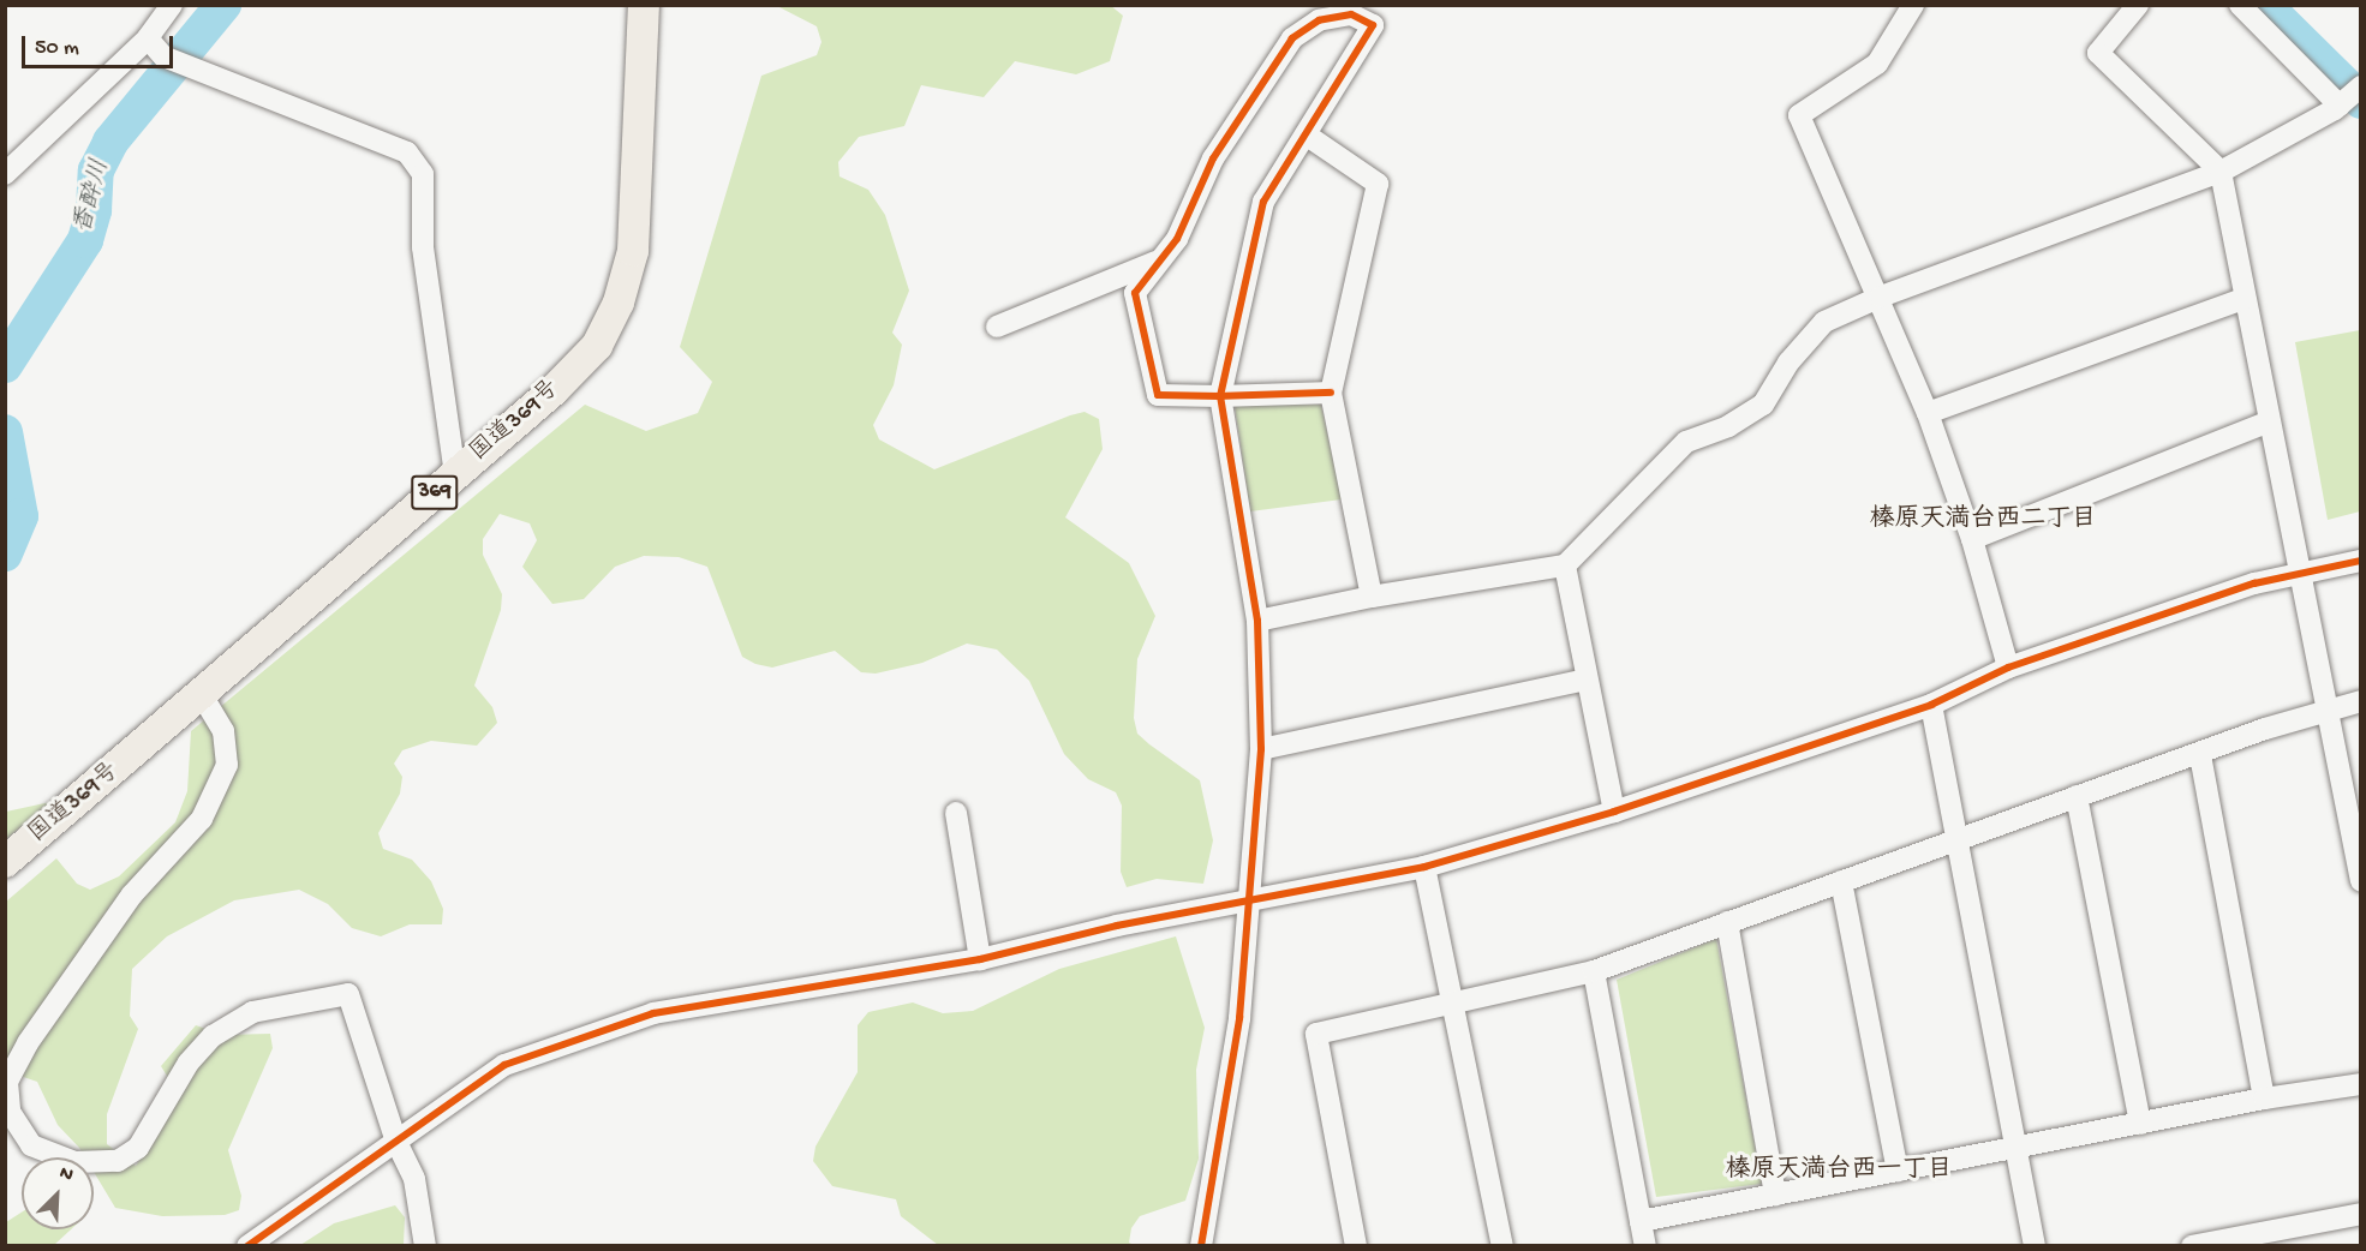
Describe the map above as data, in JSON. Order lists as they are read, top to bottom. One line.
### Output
{"streets":{"highway":["国道369号","369"]},"districts":["榛原天満台西二丁目","榛原天満台西一丁目"],"water":["香酔川"],"scale_bar":"50 m","north":"top right"}
